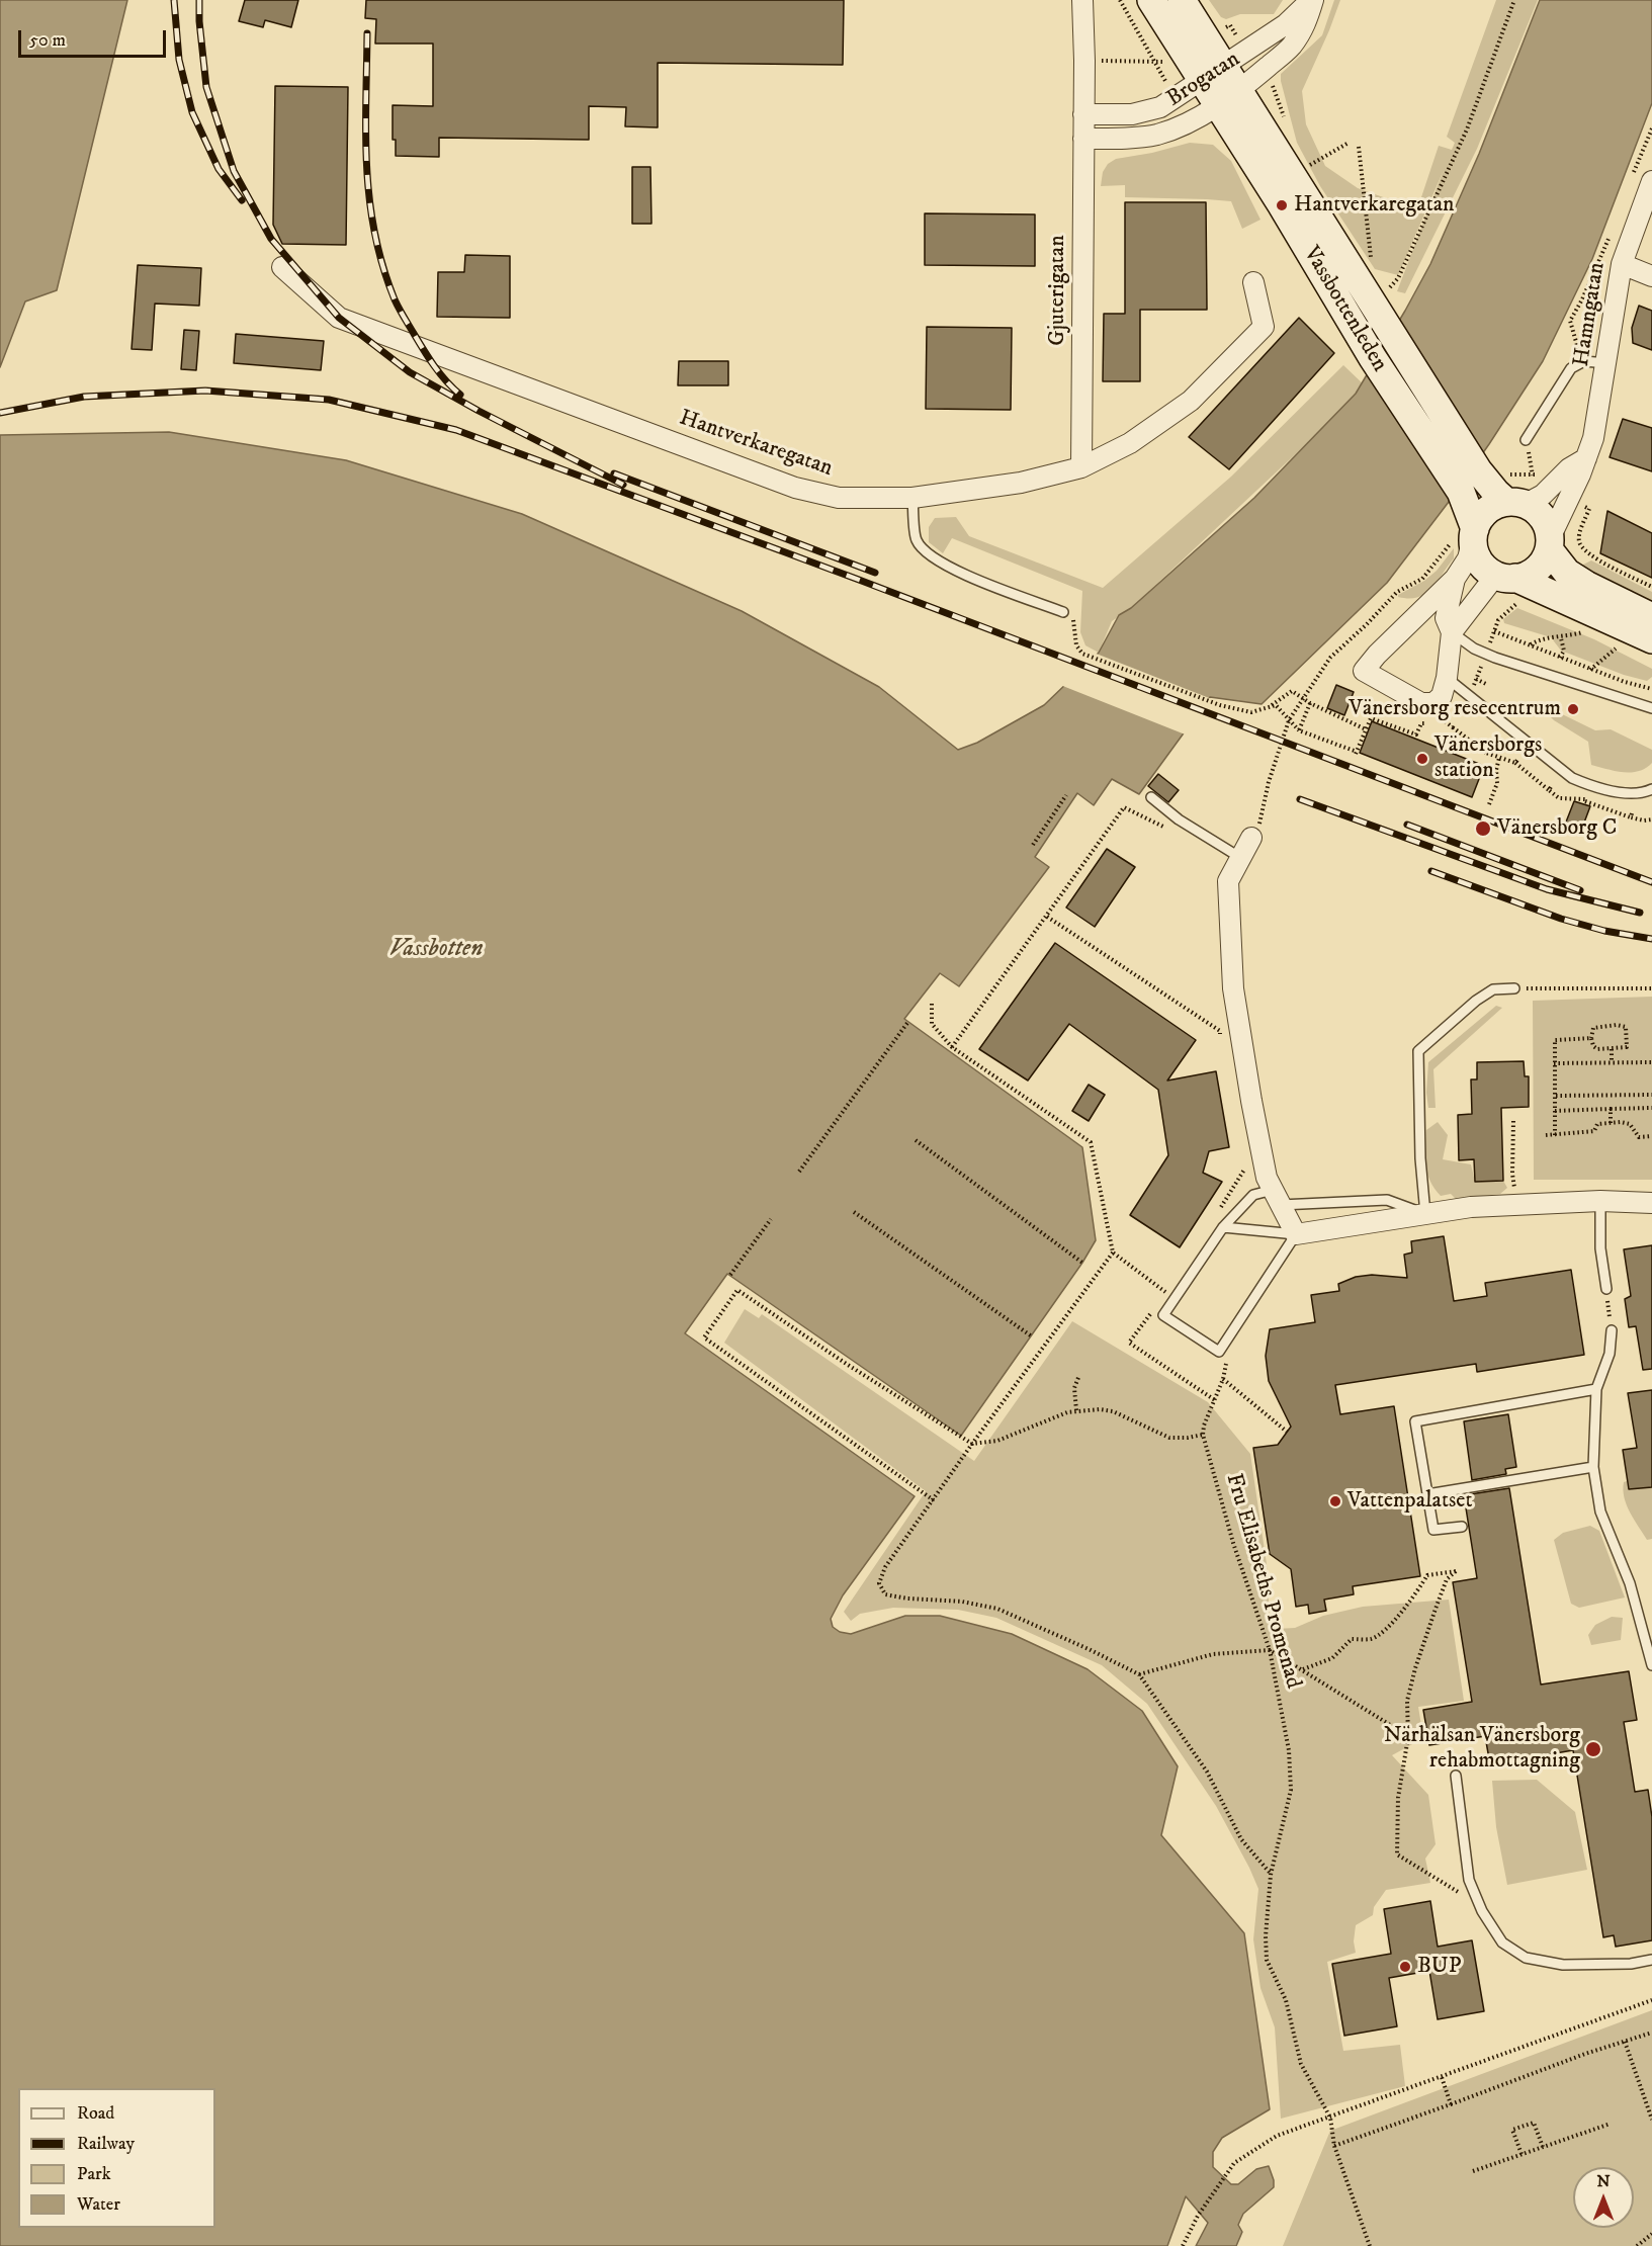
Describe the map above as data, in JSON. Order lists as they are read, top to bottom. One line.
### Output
{"streets":{"main road":["Vassbottenleden"],"street":["Brogatan","Gjuterigatan","Hamngatan","Hantverkaregatan"],"path":["Fru Elisabeths Promenad"]},"crossings":[["Brogatan","Gjuterigatan"],["Brogatan","Vassbottenleden"],["Gjuterigatan","Hantverkaregatan"],["Vassbottenleden","Hamngatan"]],"water":["Vassbotten"],"places":["Hantverkaregatan","Vänersborg resecentrum","Vänersborgs station","Vänersborg C","Vattenpalatset","Närhälsan Vänersborg rehabmottagning","BUP"],"legend":["Road","Railway","Park","Water"],"scale_bar":"50 m","north":"top"}
